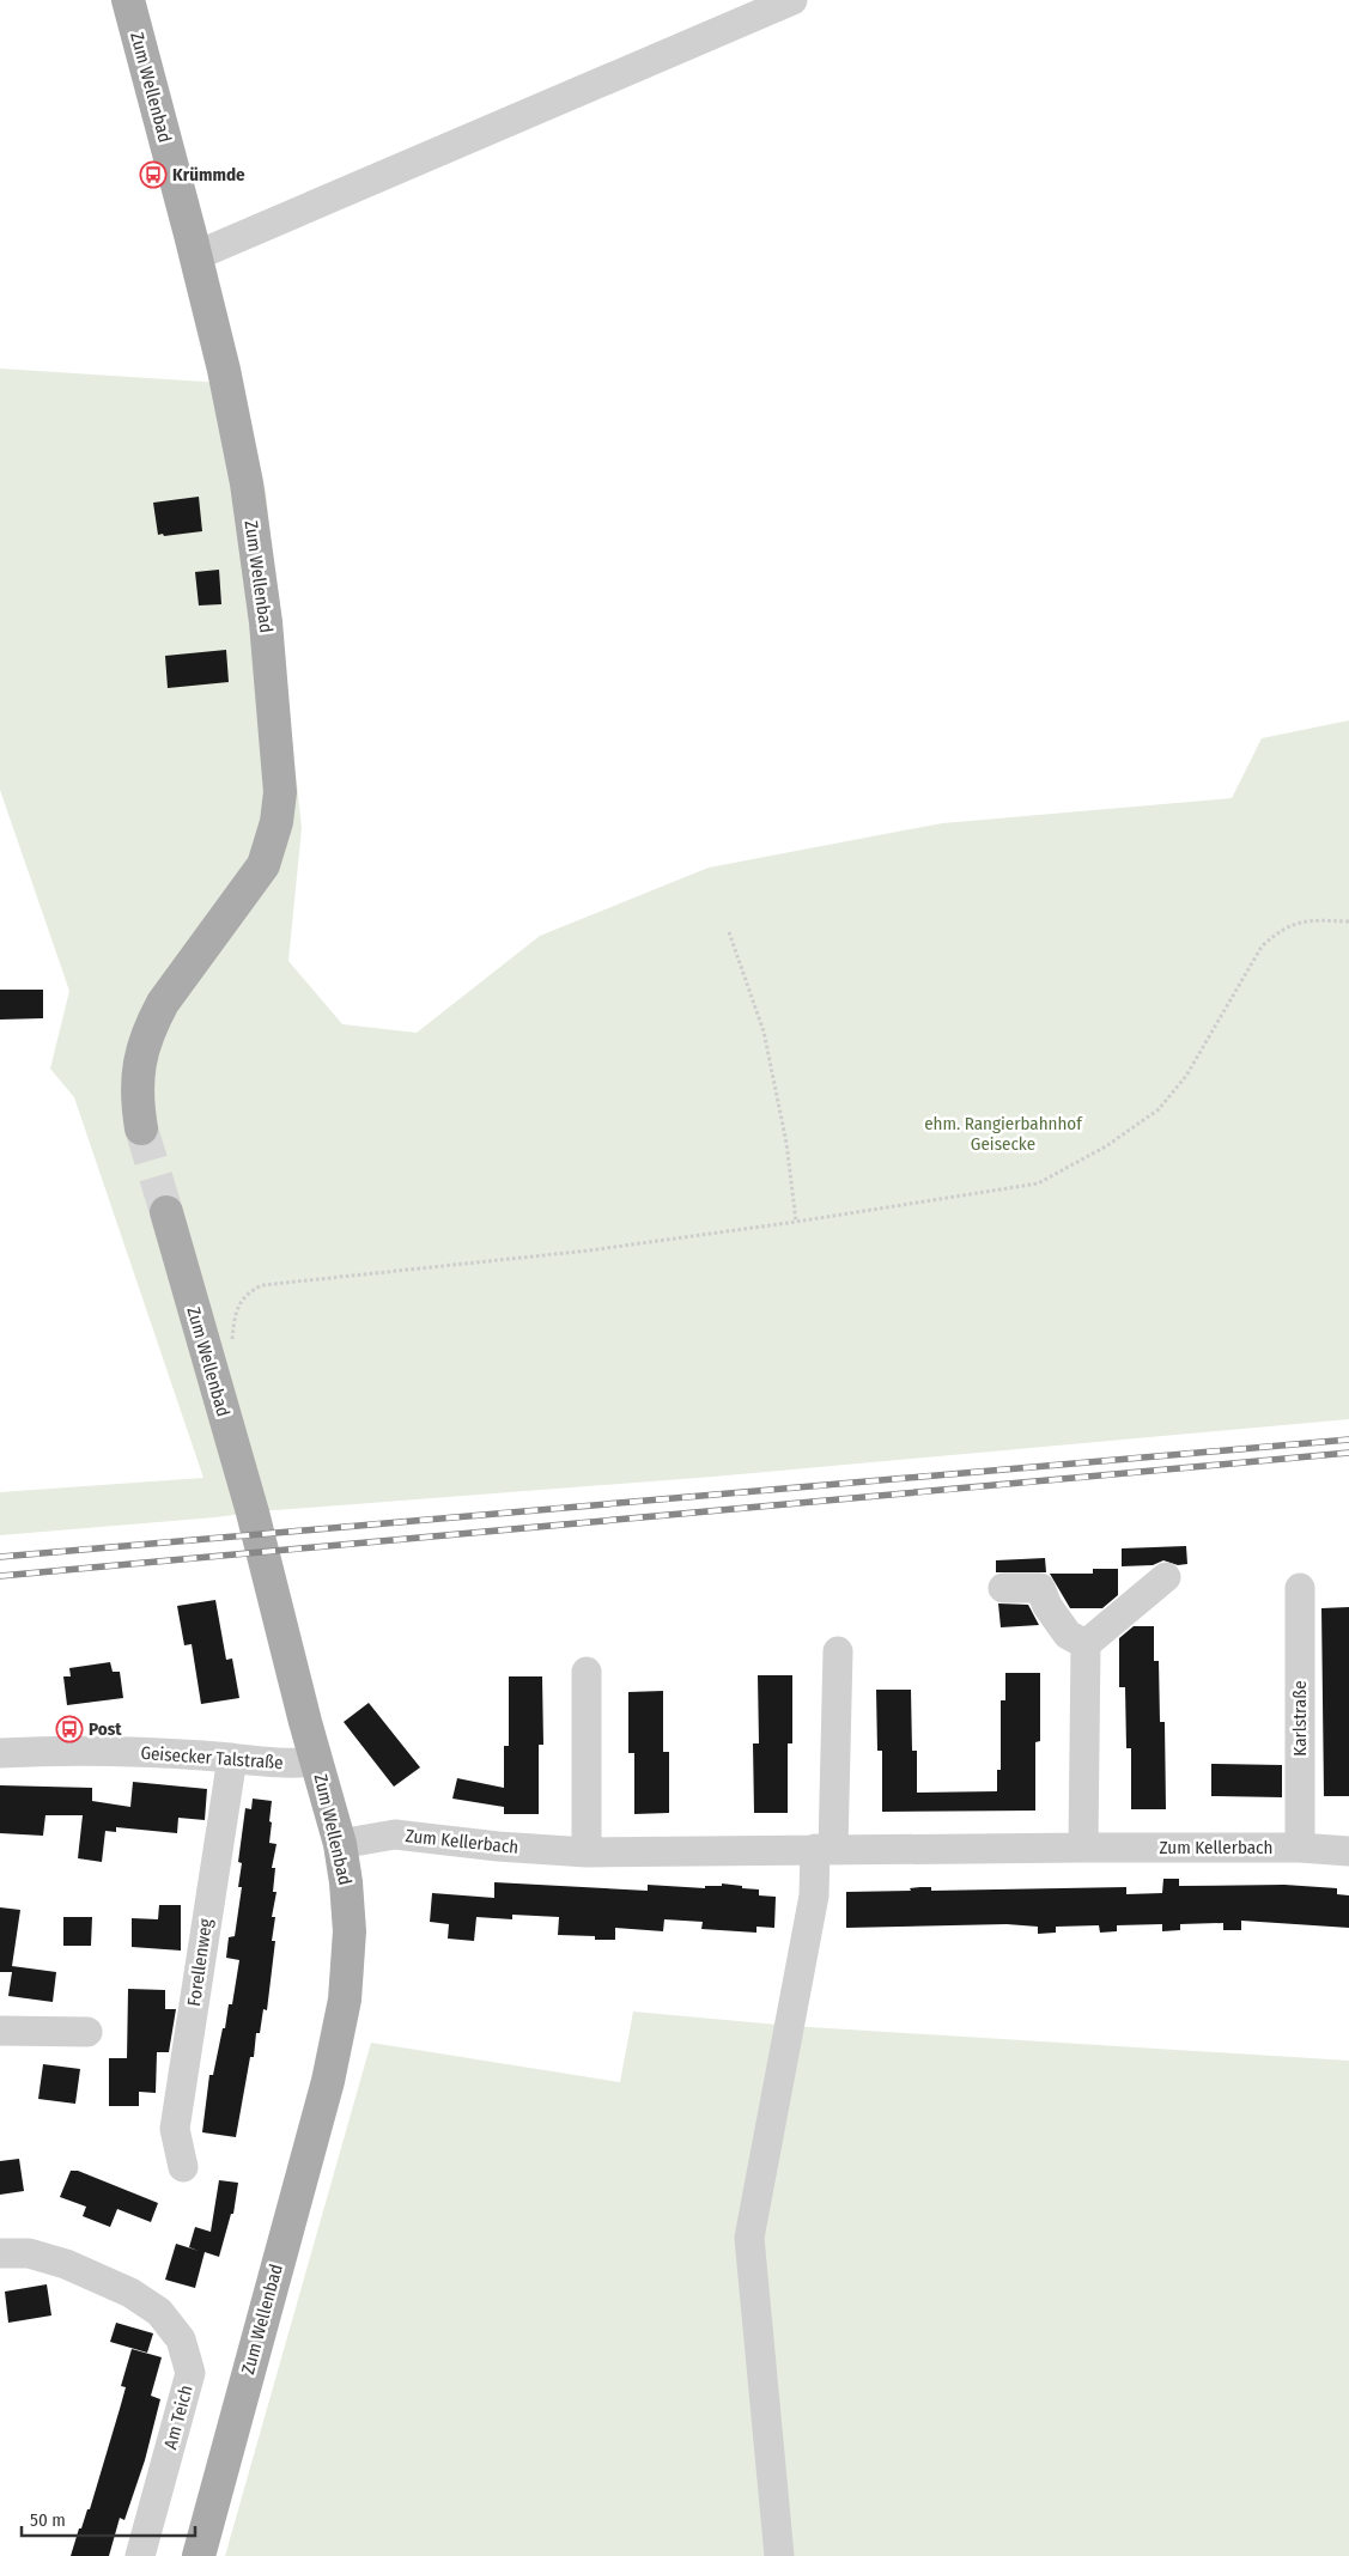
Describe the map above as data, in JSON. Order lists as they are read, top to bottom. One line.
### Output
{"streets":{"main road":["Zum Wellenbad"],"street":["Karlstraße","Geisecker Talstraße","Zum Kellerbach","Forellenweg","Am Teich"]},"crossings":[["Zum Wellenbad","Geisecker Talstraße"],["Zum Wellenbad","Zum Kellerbach"],["Karlstraße","Zum Kellerbach"],["Geisecker Talstraße","Forellenweg"]],"parks":["ehm. Rangierbahnhof Geisecke"],"places":{"bus stop":["Krümmde","Post"]},"scale_bar":"50 m"}
